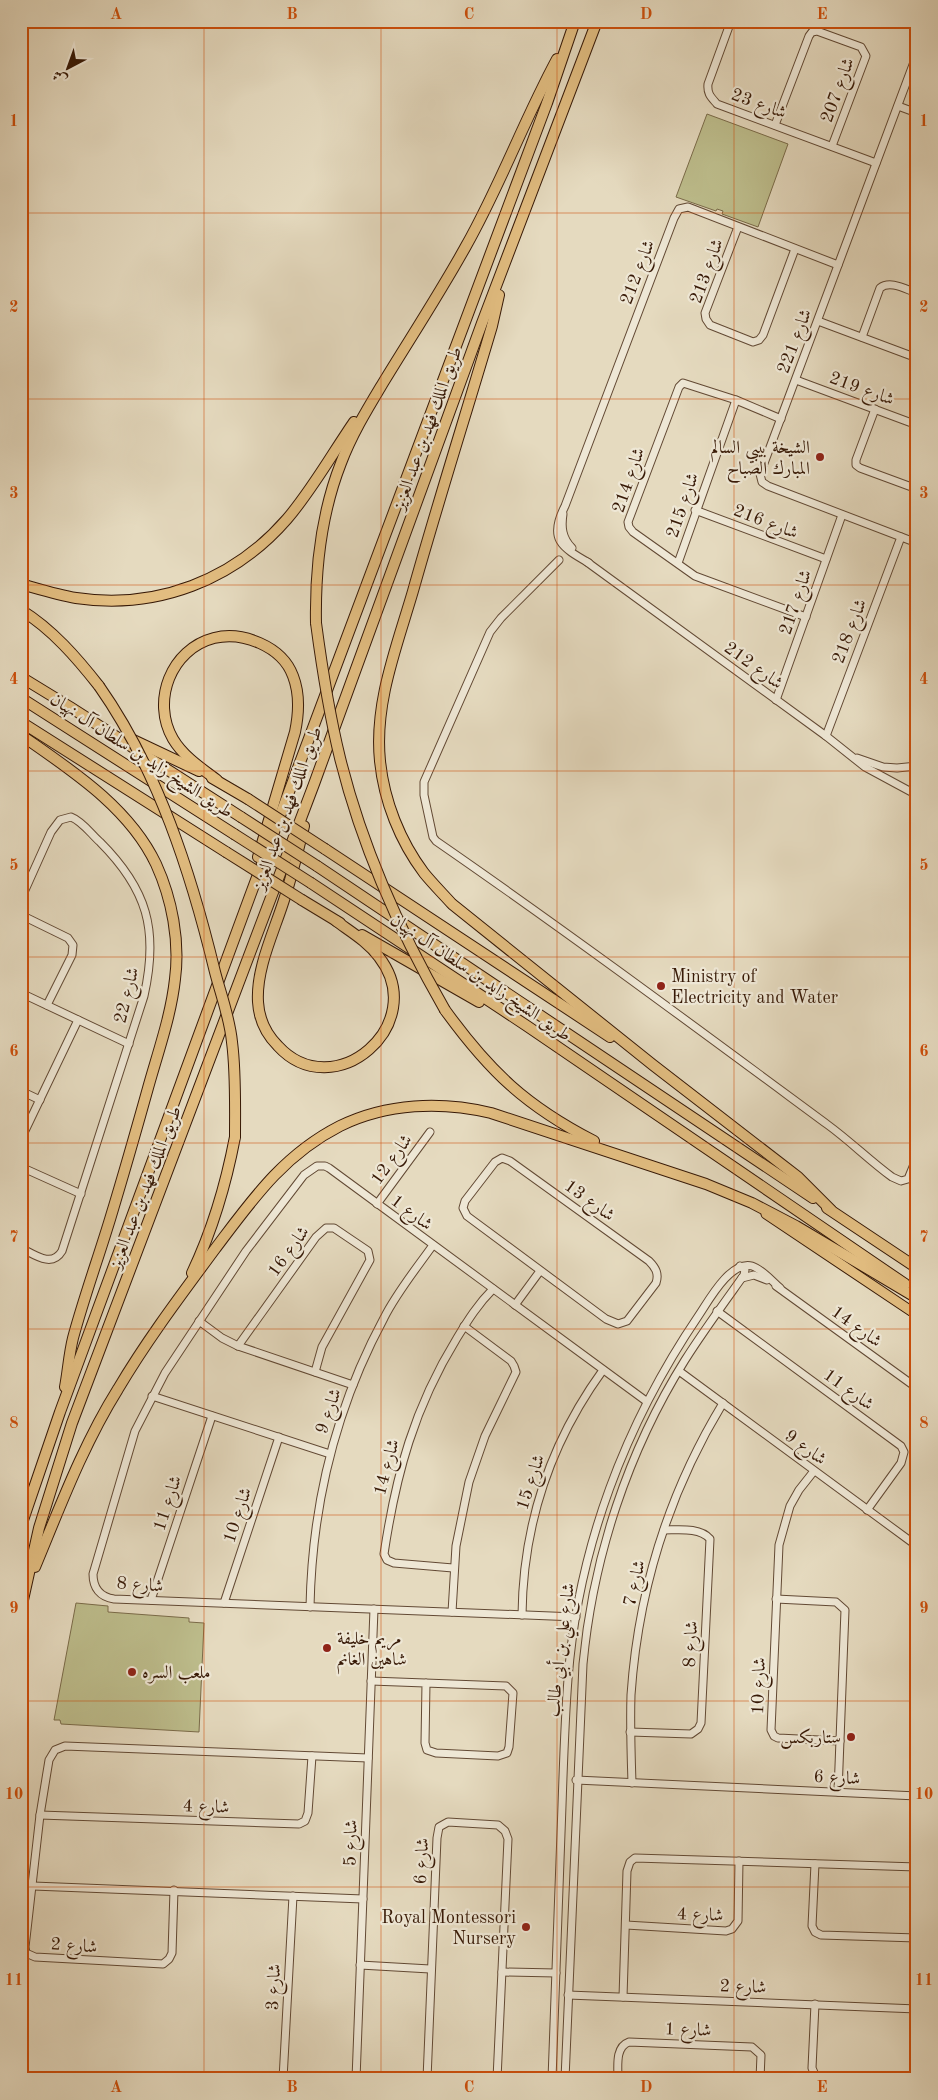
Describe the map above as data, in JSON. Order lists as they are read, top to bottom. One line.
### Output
{"streets":{"highway":["طريق الملك فهد بن عبد العزيز","طريق الشيخ زايد بن سلطان آل نهيان"],"street":["شارع 207","شارع 23","شارع 213","شارع 212","شارع 221","شارع 219","شارع 214","شارع 215","شارع 216","شارع 217","شارع 218","شارع 22","شارع 12","شارع 13","شارع 1","شارع 16","شارع 14","شارع 11","شارع 9","شارع 15","شارع 10","شارع 7","شارع 8","شارع علي بن أبي طالب","شارع 6","شارع 4","شارع 5","شارع 2","شارع 3"]},"crossings":[["شارع 207","شارع 23"],["شارع 23","شارع 221"],["شارع 213","شارع 212"],["شارع 212","شارع 221"],["شارع 212","شارع 217"],["شارع 212","شارع 218"],["شارع 221","شارع 219"],["شارع 221","شارع 214"],["شارع 221","شارع 217"],["شارع 221","شارع 218"],["شارع 214","شارع 215"],["شارع 214","شارع 217"],["شارع 215","شارع 216"],["شارع 216","شارع 217"],["شارع 12","شارع 1"],["شارع 1","شارع 14"],["شارع 1","شارع 9"],["شارع 1","شارع 15"],["شارع 1","شارع 8"],["شارع 1","شارع علي بن أبي طالب"],["شارع 14","شارع علي بن أبي طالب"],["شارع 11","شارع 9"],["شارع 11","شارع 8"],["شارع 11","شارع علي بن أبي طالب"],["شارع 9","شارع 10"],["شارع 9","شارع 7"],["شارع 9","شارع 8"],["شارع 9","شارع علي بن أبي طالب"],["شارع 15","شارع 8"],["شارع 10","شارع 8"],["شارع 7","شارع 8"],["شارع 7","شارع 6"],["شارع 8","شارع علي بن أبي طالب"],["شارع 8","شارع 5"],["شارع علي بن أبي طالب","شارع 6"],["شارع علي بن أبي طالب","شارع 2"]],"places":["الشيخة بيبي السالم المبارك الصباح","Ministry of Electricity and Water","مريم خليفة شاهين الغانم","ملعب السره","ستاربكس","Royal Montessori Nursery"],"north":"bottom left","grid":{"columns":["A","B","C","D","E"],"rows":["1","2","3","4","5","6","7","8","9","10","11"]}}
